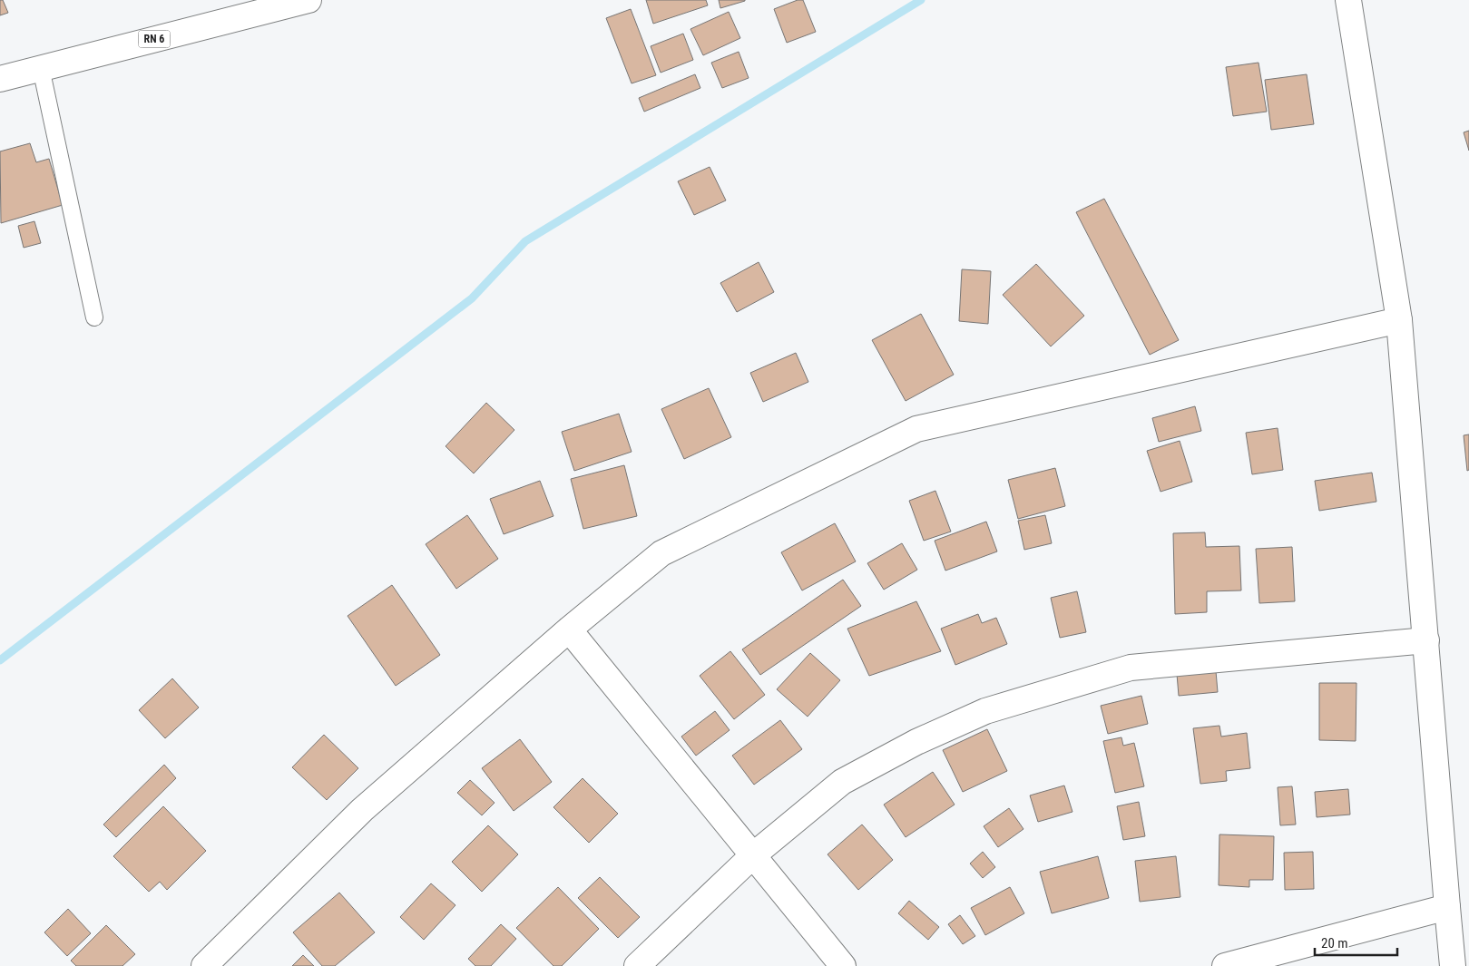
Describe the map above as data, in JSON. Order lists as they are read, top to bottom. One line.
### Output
{"streets":{"street":["RN 6"]},"scale_bar":"20 m"}
